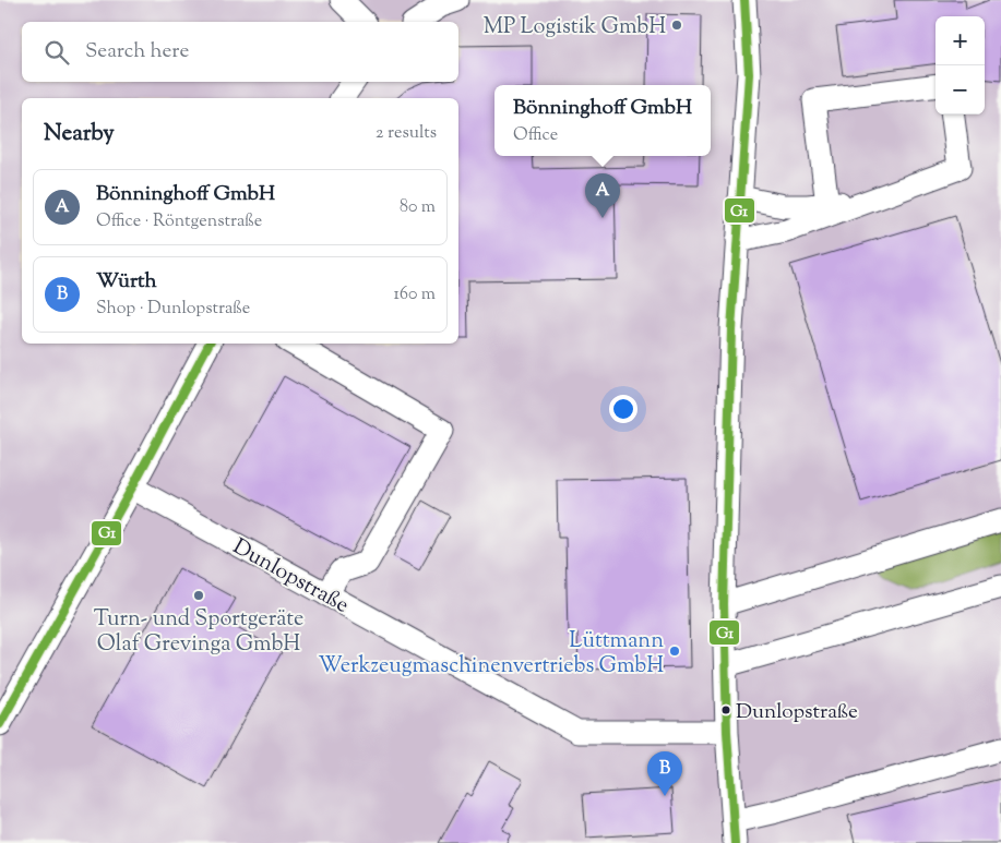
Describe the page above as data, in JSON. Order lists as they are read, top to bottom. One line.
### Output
{"streets":{"street":["Dunlopstraße"]},"places":["MP Logistik GmbH","Turn- und Sportgeräte Olaf Grevinga GmbH","Lüttmann Werkzeugmaschinenvertriebs GmbH","Dunlopstraße"],"lines":["transit line G1"],"page":{"map_buttons":["+","−"],"search":"Search here","popup":["Bönninghoff GmbH","Office"],"heading":["Nearby","2 results"],"list":[{"mark":"A","name":"Bönninghoff GmbH","note":"Office · Röntgenstraße","value":"80 m"},{"mark":"B","name":"Würth","note":"Shop · Dunlopstraße","value":"160 m"}],"pins":["A","B"]}}
